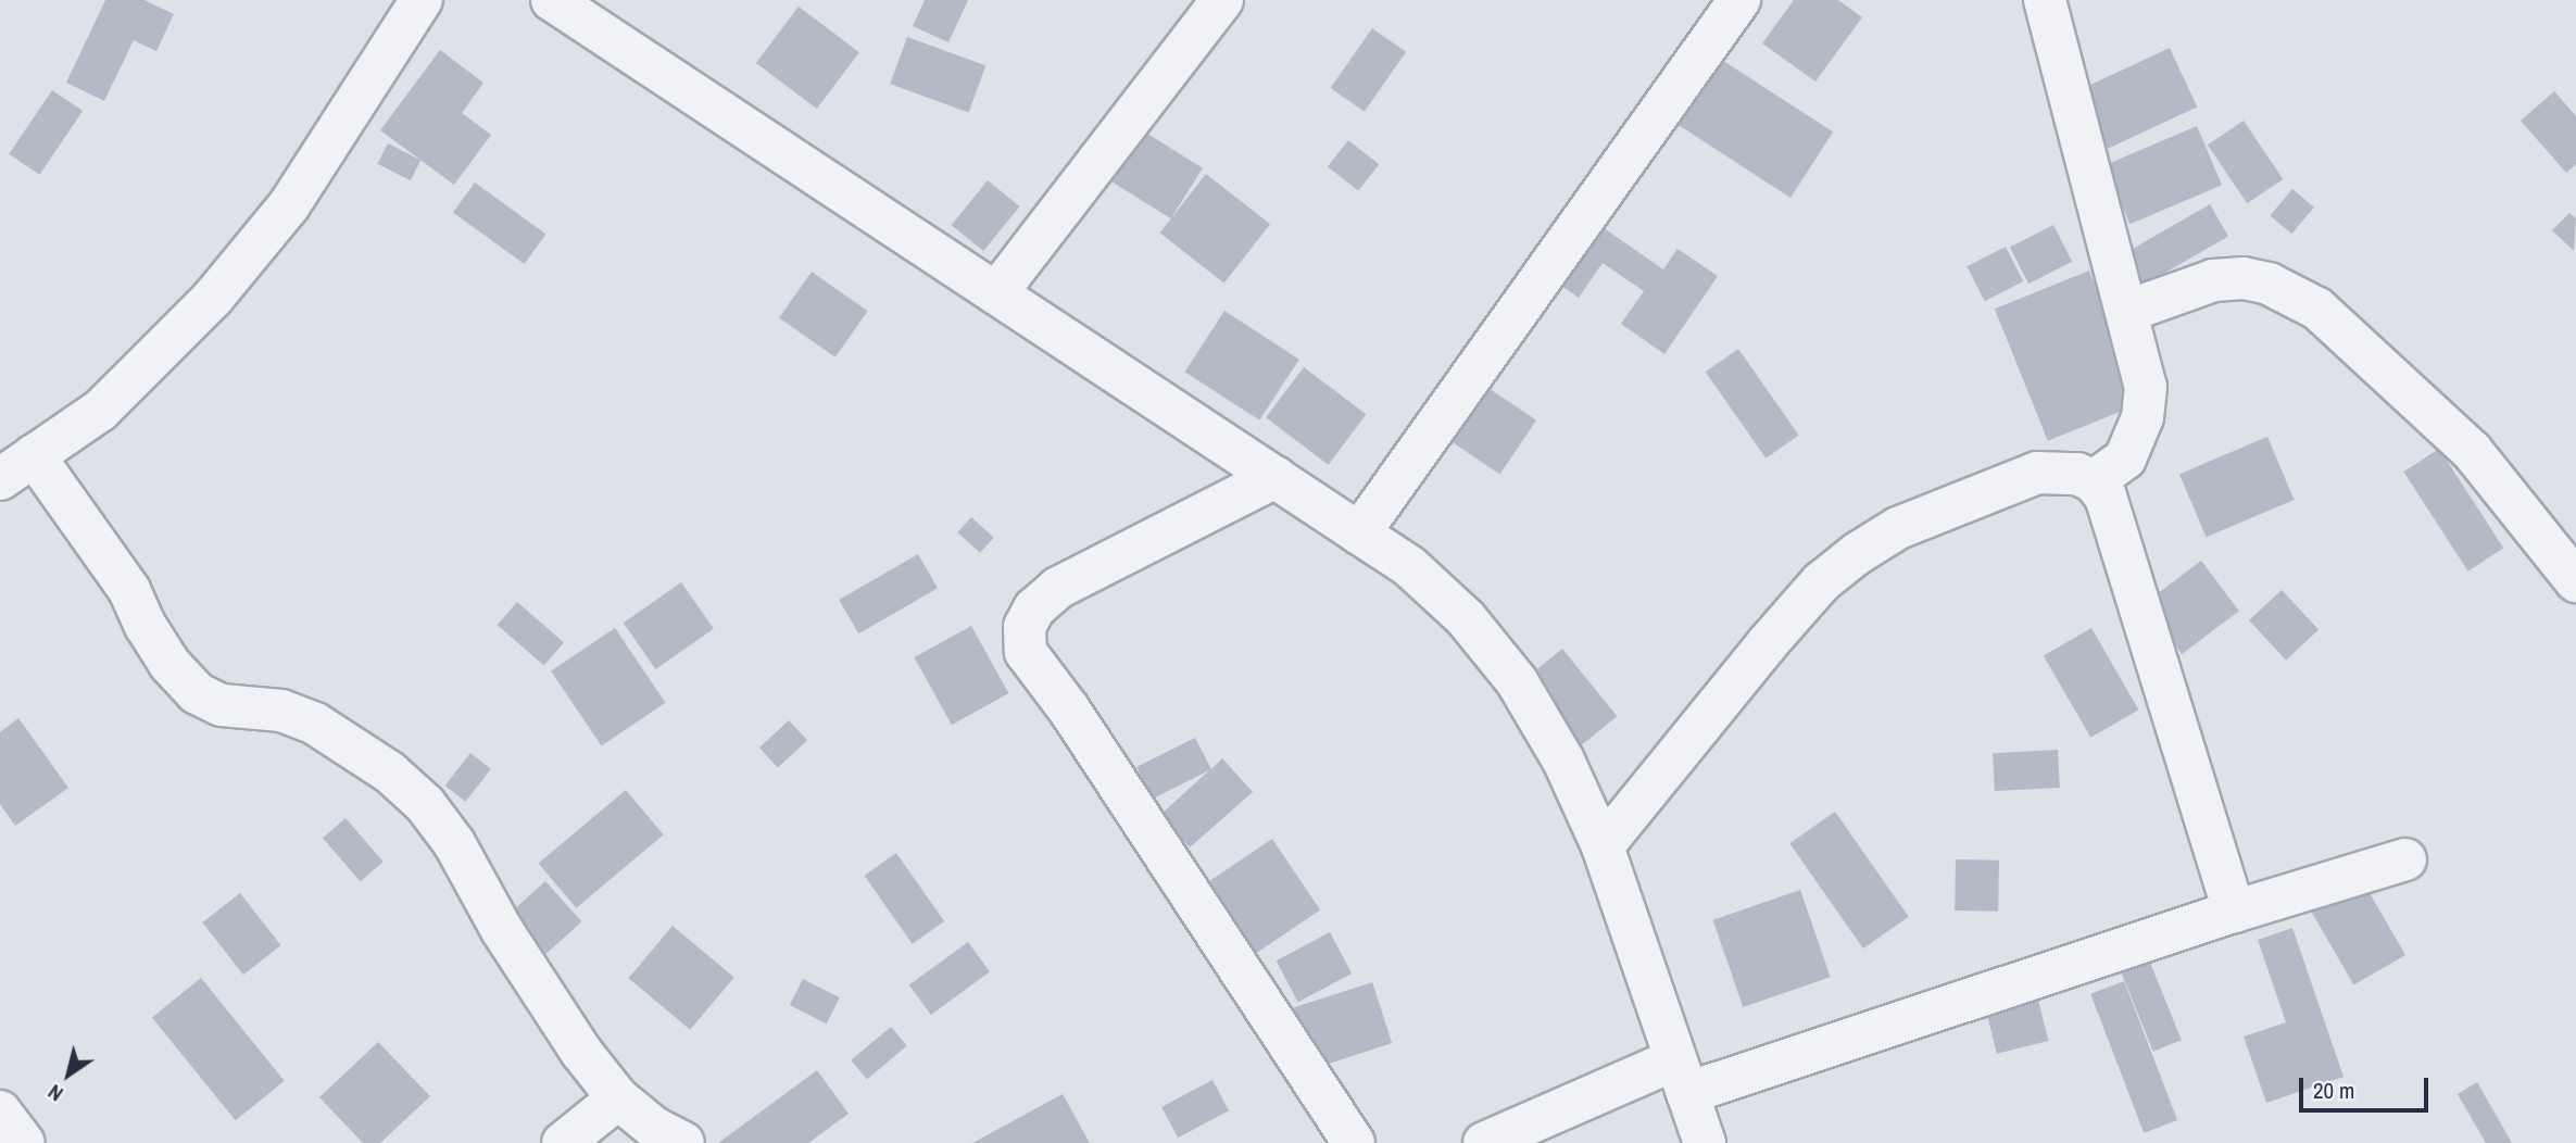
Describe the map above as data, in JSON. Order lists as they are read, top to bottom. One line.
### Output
{"scale_bar":"20 m","north":"bottom left"}
